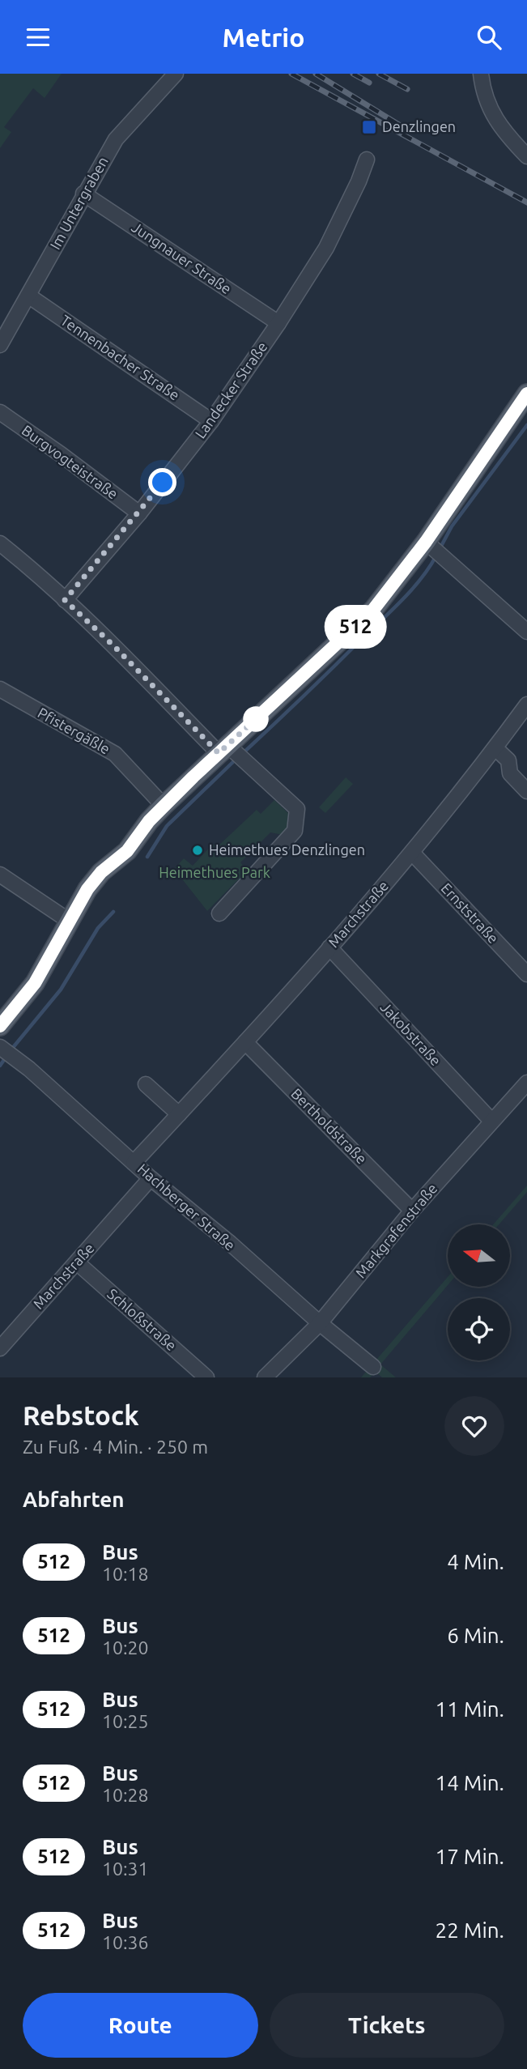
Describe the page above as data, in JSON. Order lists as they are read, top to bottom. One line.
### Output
{"streets":{"street":["Im Untergraben","Jungnauer Straße","Tennenbacher Straße","Landecker Straße","Burgvogteistraße","Pfistergäßle","Ernststraße","Marchstraße","Jakobstraße","Bertholdstraße","Hachberger Straße","Markgrafenstraße","Schloßstraße"]},"crossings":[["Im Untergraben","Jungnauer Straße"],["Im Untergraben","Tennenbacher Straße"],["Jungnauer Straße","Landecker Straße"],["Tennenbacher Straße","Landecker Straße"],["Landecker Straße","Burgvogteistraße"],["Ernststraße","Marchstraße"],["Marchstraße","Jakobstraße"],["Marchstraße","Bertholdstraße"],["Marchstraße","Hachberger Straße"],["Marchstraße","Schloßstraße"],["Jakobstraße","Markgrafenstraße"],["Bertholdstraße","Markgrafenstraße"],["Hachberger Straße","Markgrafenstraße"]],"parks":["Heimethues Park"],"places":{"transit":["Denzlingen"],"other":["Heimethues Denzlingen"]},"lines":["bus line 512"],"north":"left","page":{"header":"Metrio","on_map":"512","heading":[["Rebstock","Zu Fuß · 4 Min. · 250 m"],"Abfahrten"],"list":[{"mark":"512","name":"Bus","note":"10:18","value":"4 Min."},{"mark":"512","name":"Bus","note":"10:20","value":"6 Min."},{"mark":"512","name":"Bus","note":"10:25","value":"11 Min."},{"mark":"512","name":"Bus","note":"10:28","value":"14 Min."},{"mark":"512","name":"Bus","note":"10:31","value":"17 Min."},{"mark":"512","name":"Bus","note":"10:36","value":"22 Min."}],"buttons":["Route","Tickets"]}}
